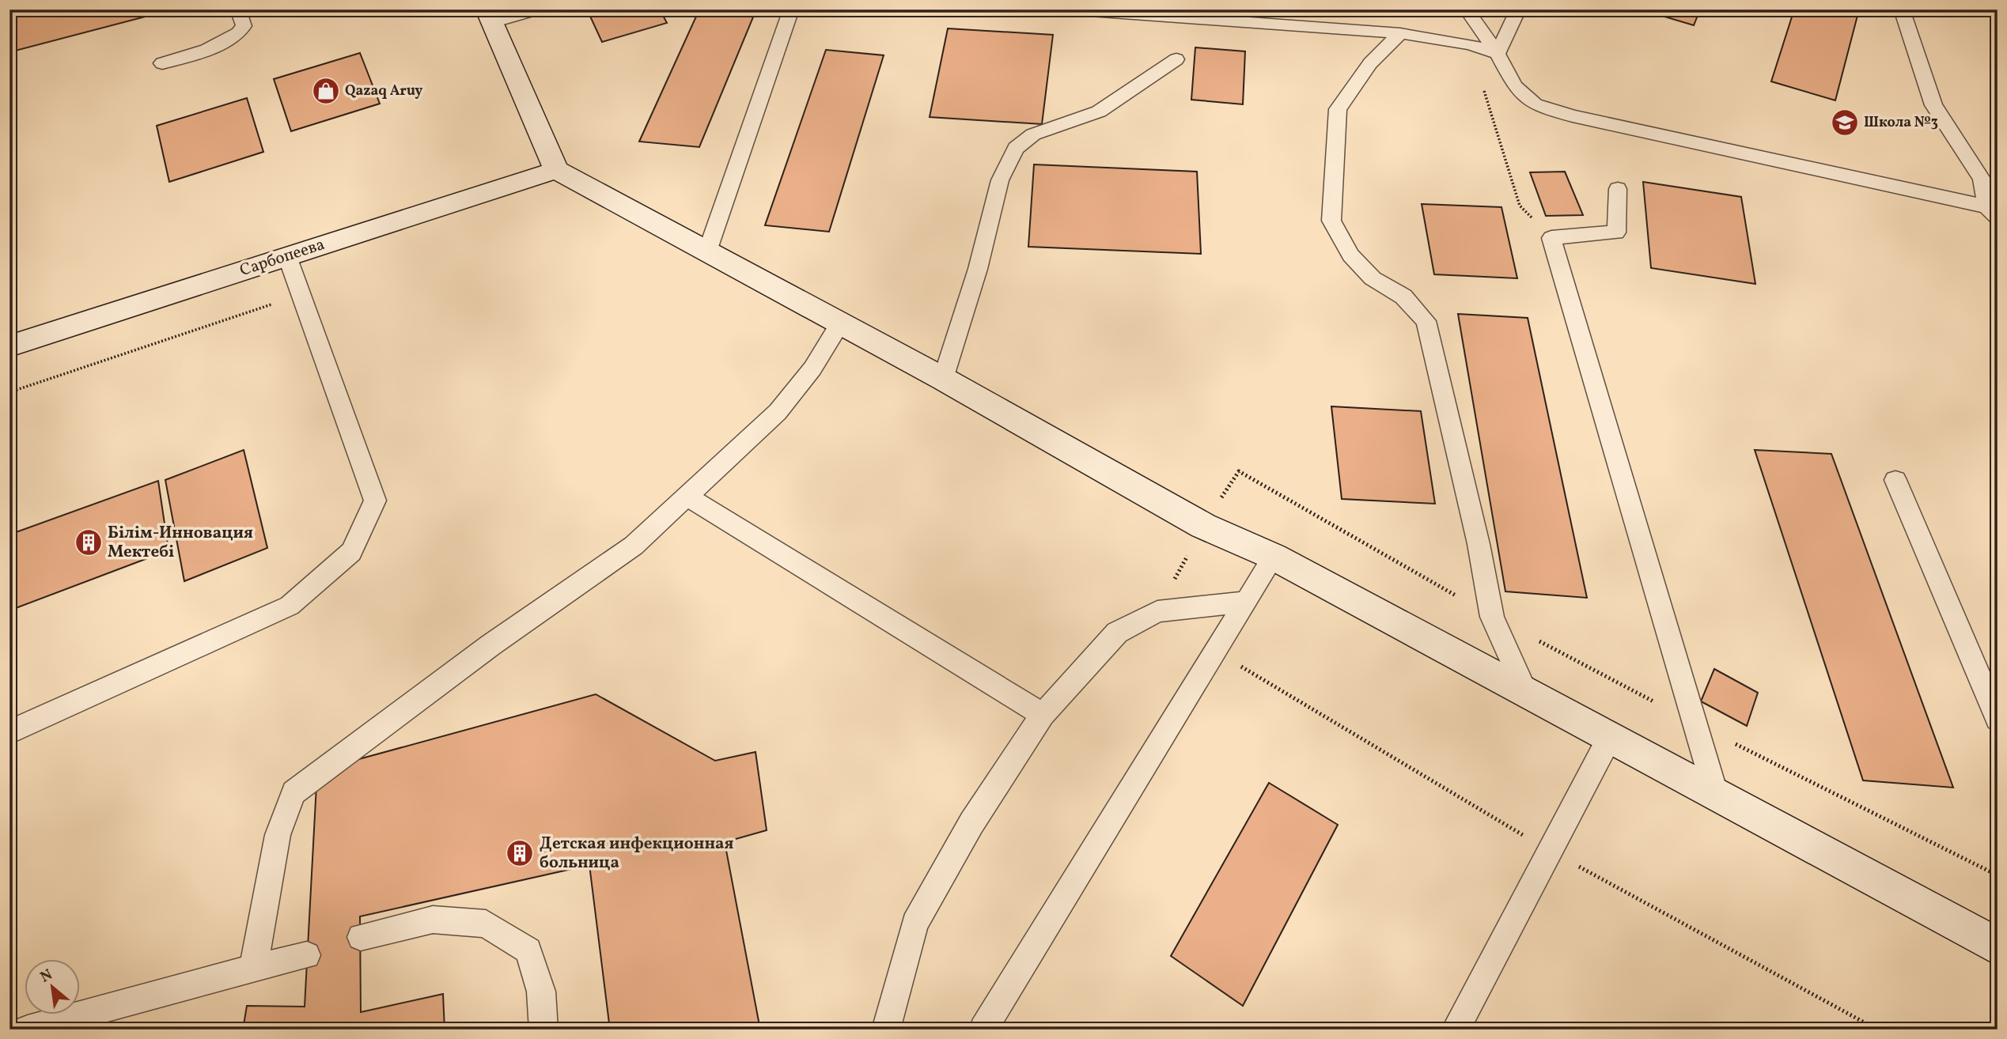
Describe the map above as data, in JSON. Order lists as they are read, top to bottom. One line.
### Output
{"streets":{"street":["Сарбопеева"]},"places":{"shop":["Qazaq Aruy"],"school or university":["Школа №3"],"building":["Білім-Инновация Мектебі","Детская инфекционная больница"]},"north":"top left"}
